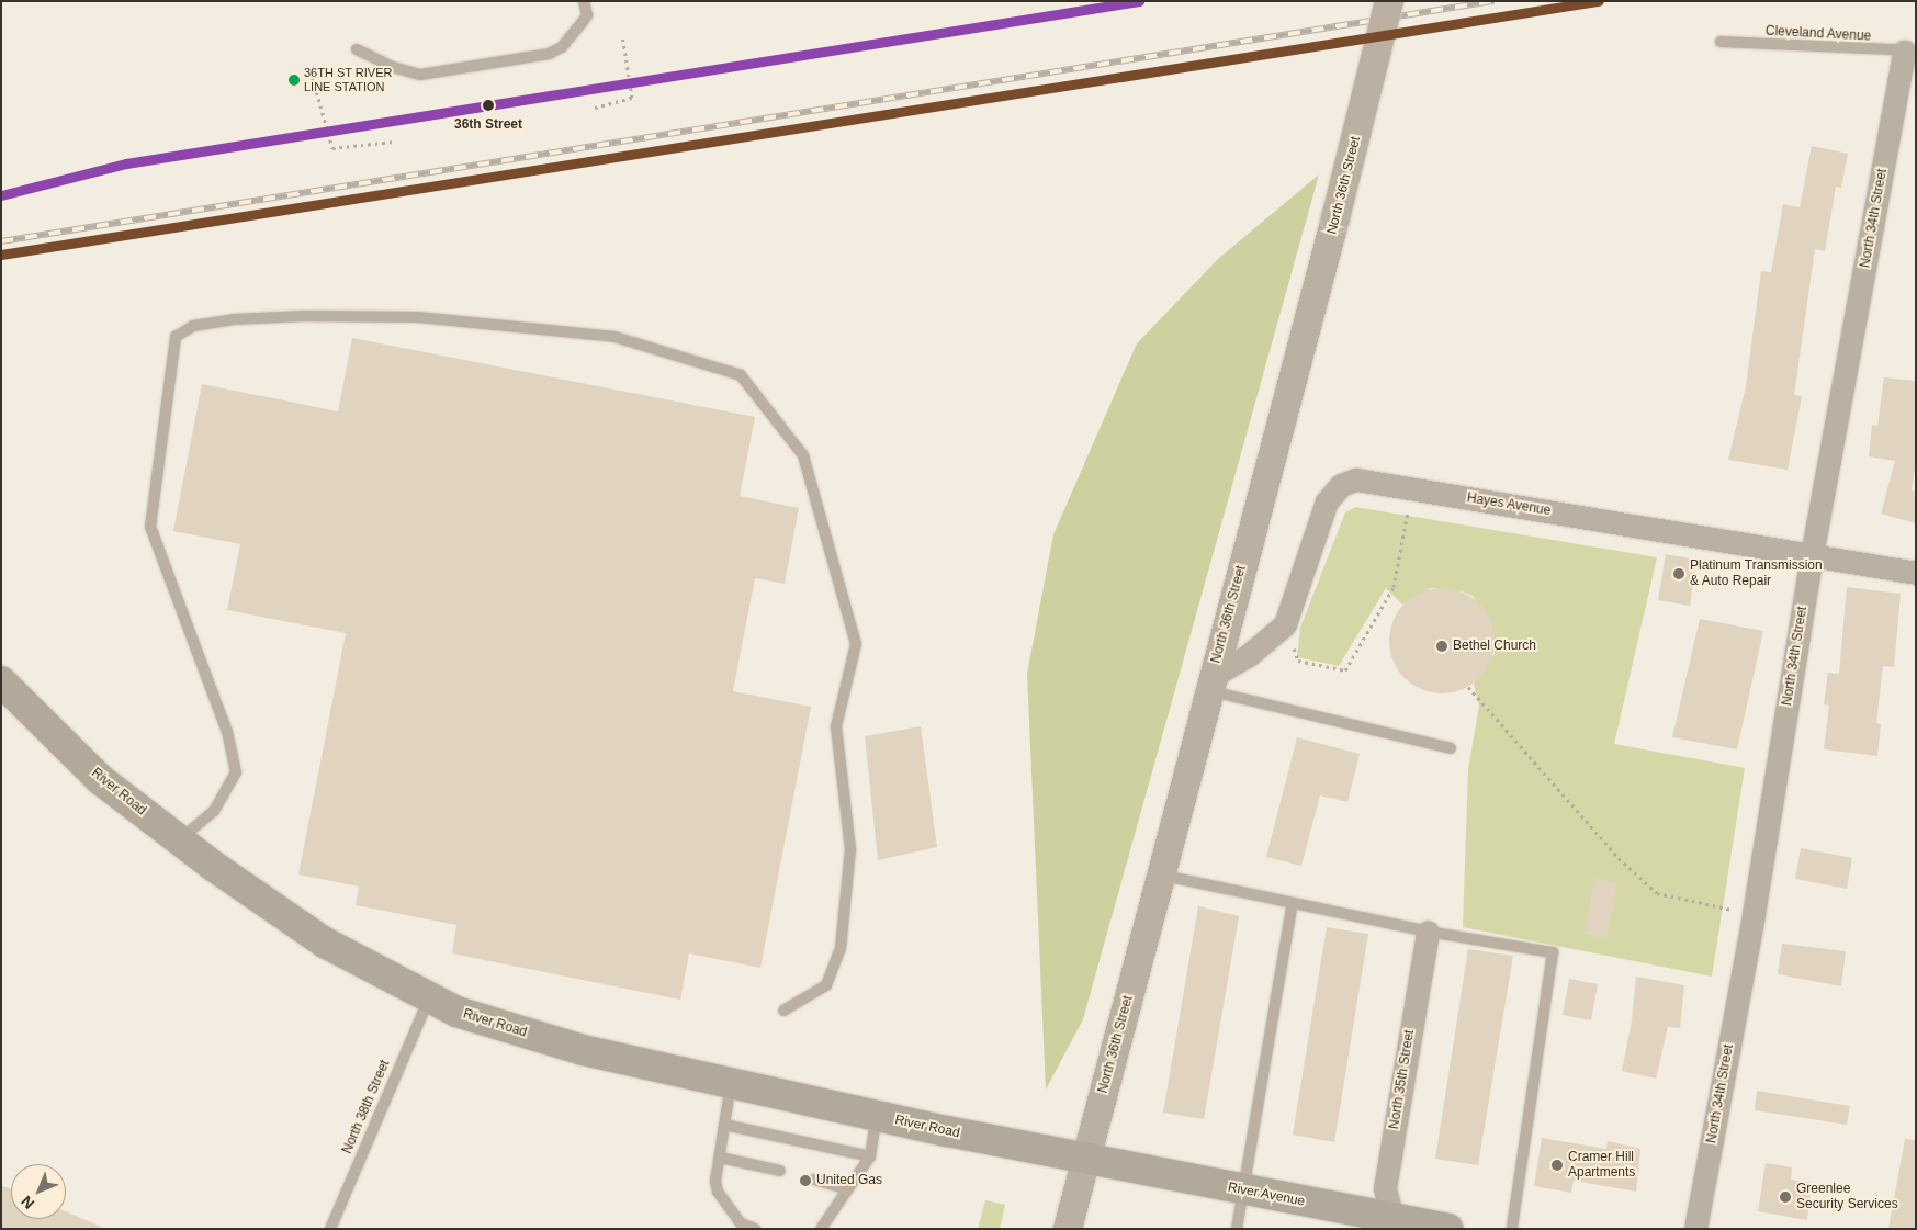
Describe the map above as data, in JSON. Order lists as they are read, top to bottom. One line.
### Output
{"streets":{"main road":["River Road","River Avenue"],"street":["North 36th Street","North 34th Street","Hayes Avenue","North 35th Street"],"lane":["Cleveland Avenue","North 38th Street"]},"crossings":[["Cleveland Avenue","North 34th Street"],["North 36th Street","River Road"],["North 36th Street","River Avenue"],["North 34th Street","Hayes Avenue"],["River Road","North 38th Street"],["River Road","River Avenue"],["North 35th Street","River Avenue"]],"places":["36TH ST RIVER LINE STATION","36th Street","Platinum Transmission & Auto Repair","Bethel Church","Cramer Hill Apartments","United Gas","Greenlee Security Services"],"north":"bottom left"}
